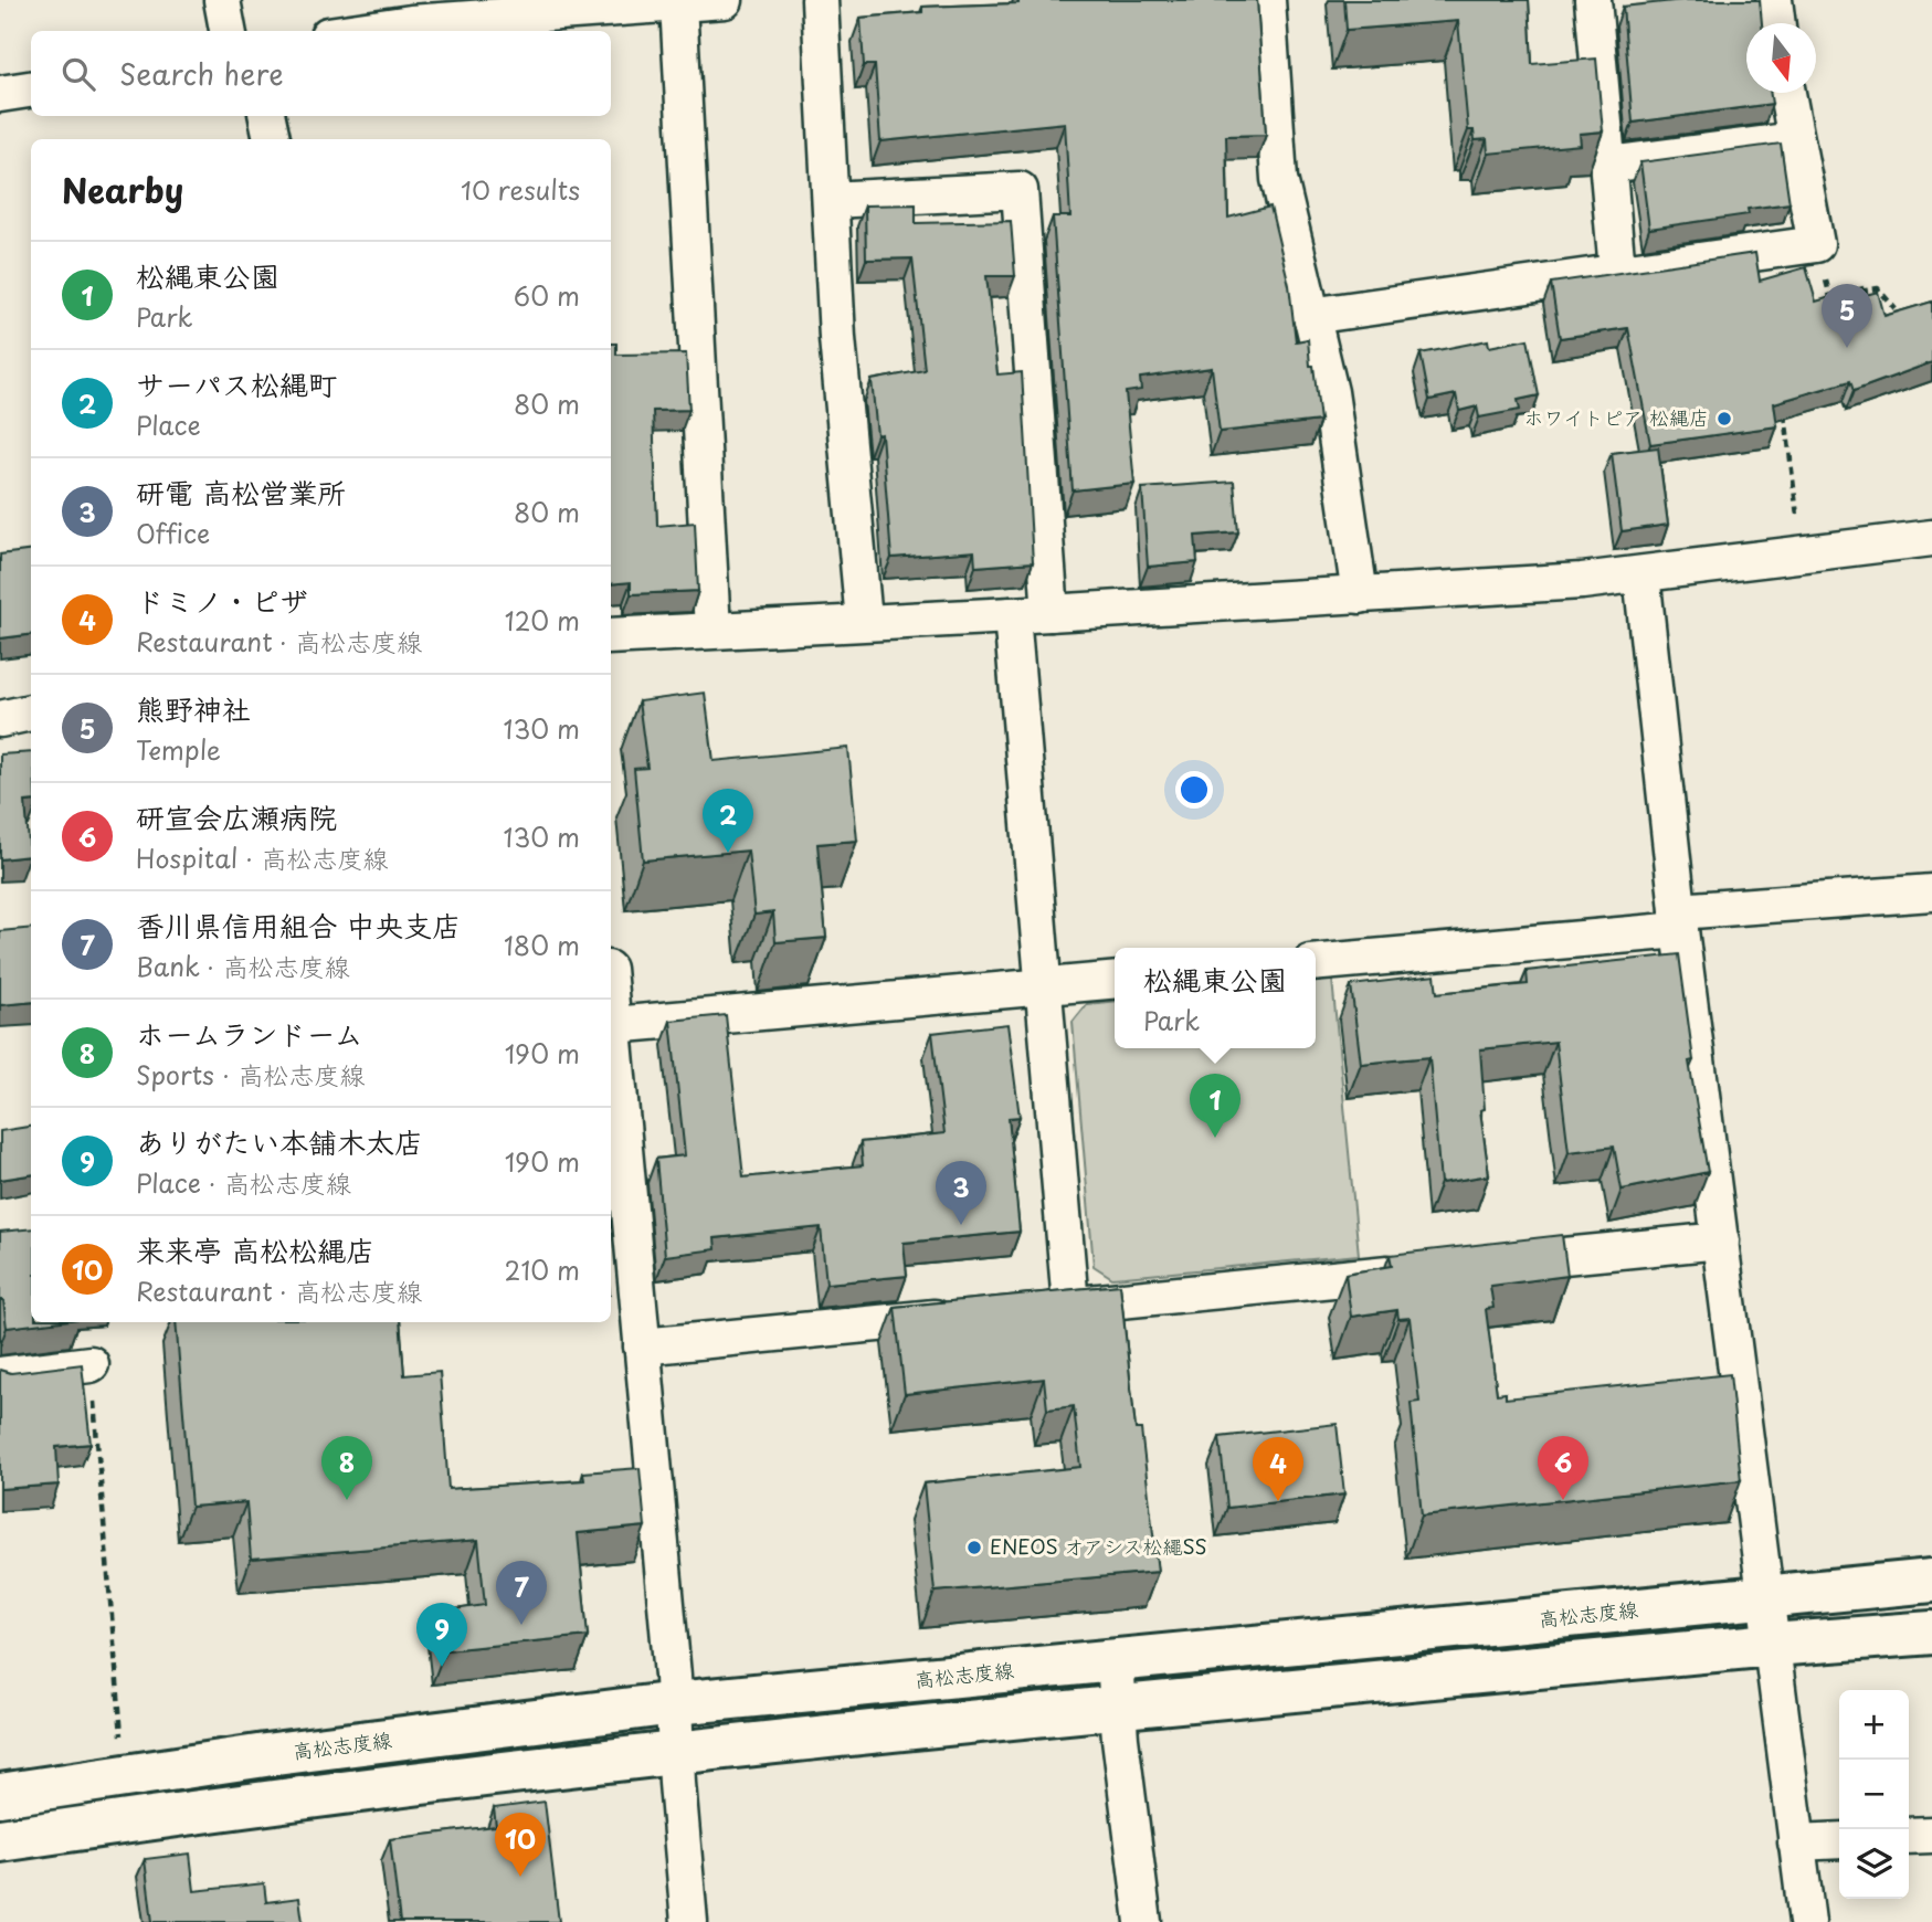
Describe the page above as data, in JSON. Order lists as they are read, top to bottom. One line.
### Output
{"streets":{"main road":["高松志度線"]},"places":["ホワイトピア 松縄店","ENEOS オアシス松繩SS"],"north":"bottom","page":{"search":"Search here","heading":["Nearby","10 results"],"list":[{"mark":"1","name":"松縄東公園","note":"Park","value":"60 m"},{"mark":"2","name":"サーパス松縄町","note":"Place","value":"80 m"},{"mark":"3","name":"研電 高松営業所","note":"Office","value":"80 m"},{"mark":"4","name":"ドミノ・ピザ","note":"Restaurant · 高松志度線","value":"120 m"},{"mark":"5","name":"熊野神社","note":"Temple","value":"130 m"},{"mark":"6","name":"研宣会広瀬病院","note":"Hospital · 高松志度線","value":"130 m"},{"mark":"7","name":"香川県信用組合 中央支店","note":"Bank · 高松志度線","value":"180 m"},{"mark":"8","name":"ホームランドーム","note":"Sports · 高松志度線","value":"190 m"},{"mark":"9","name":"ありがたい本舗木太店","note":"Place · 高松志度線","value":"190 m"},{"mark":"10","name":"来来亭 高松松縄店","note":"Restaurant · 高松志度線","value":"210 m"}],"pins":["5","2","1","3","6","8","4","7","9","10"],"popup":["松縄東公園","Park"],"map_buttons":["+","−"]}}
